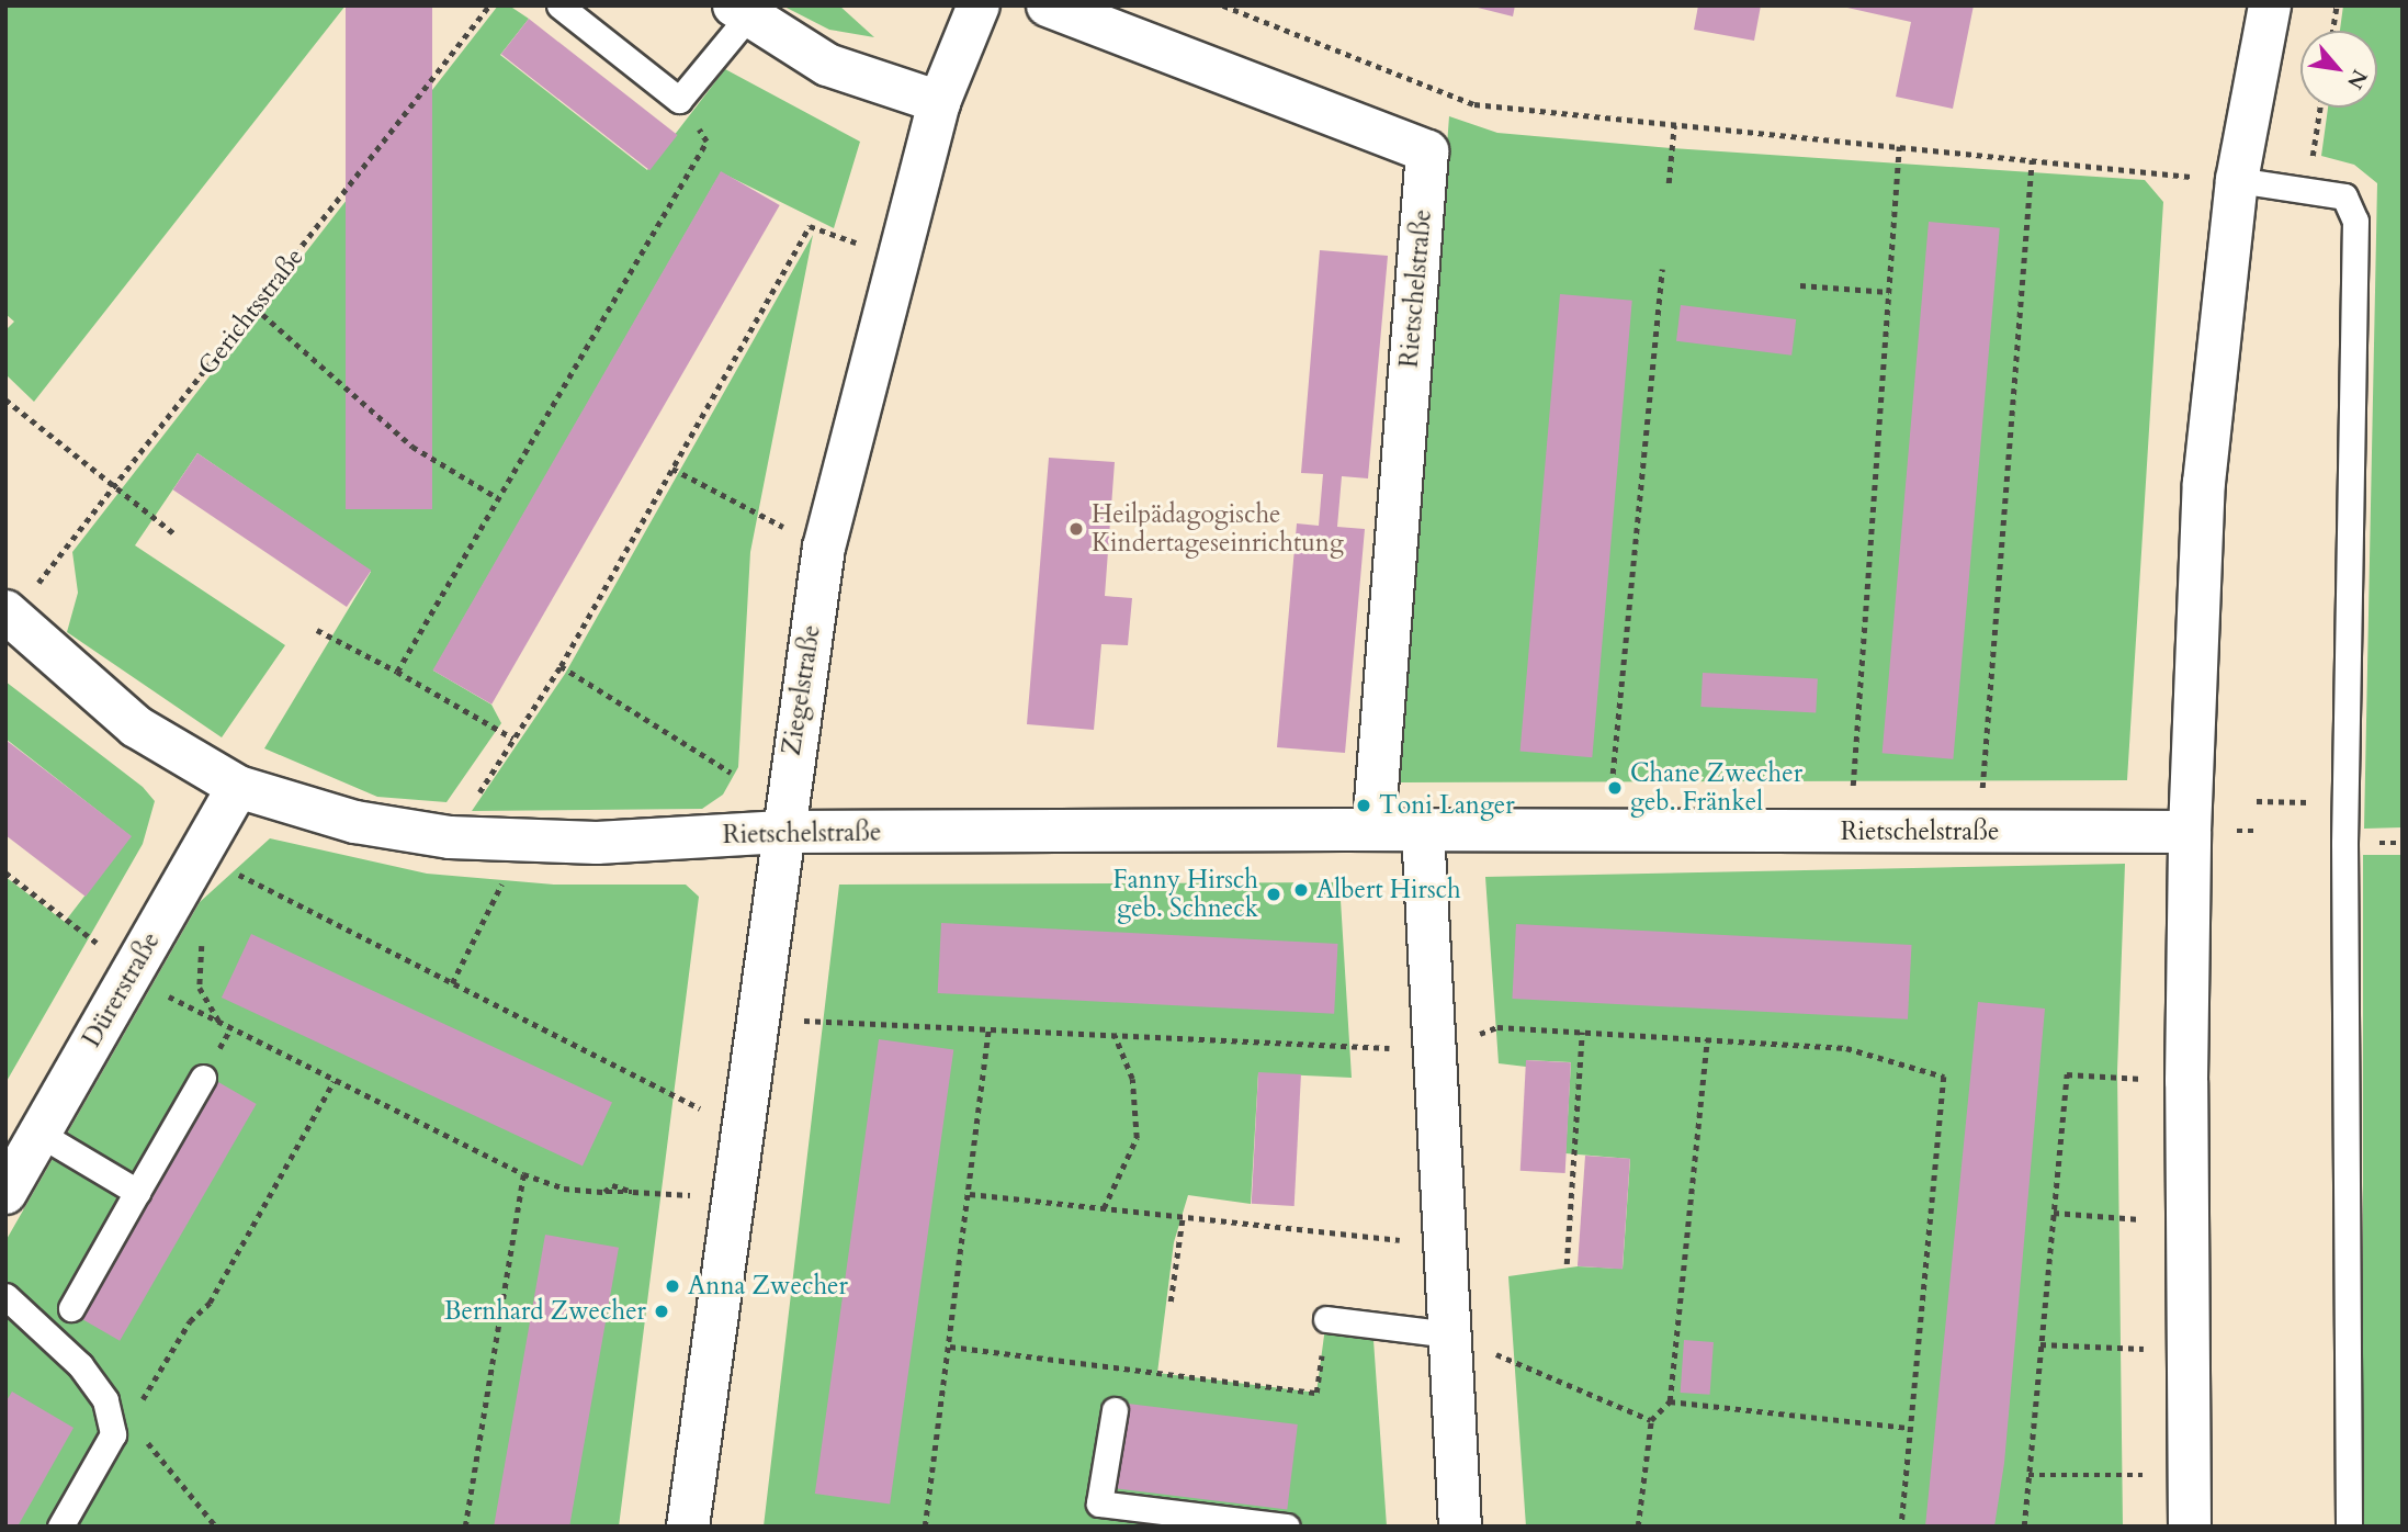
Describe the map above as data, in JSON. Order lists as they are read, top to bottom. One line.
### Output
{"streets":{"street":["Rietschelstraße","Ziegelstraße","Dürerstraße"],"path":["Gerichtsstraße"]},"crossings":[["Rietschelstraße","Gerichtsstraße"],["Rietschelstraße","Ziegelstraße"],["Rietschelstraße","Dürerstraße"]],"places":["Heilpädagogische Kindertageseinrichtung","Chane Zwecher geb. Fränkel","Toni Langer","Albert Hirsch","Fanny Hirsch geb. Schneck","Anna Zwecher","Bernhard Zwecher"],"north":"bottom right"}
